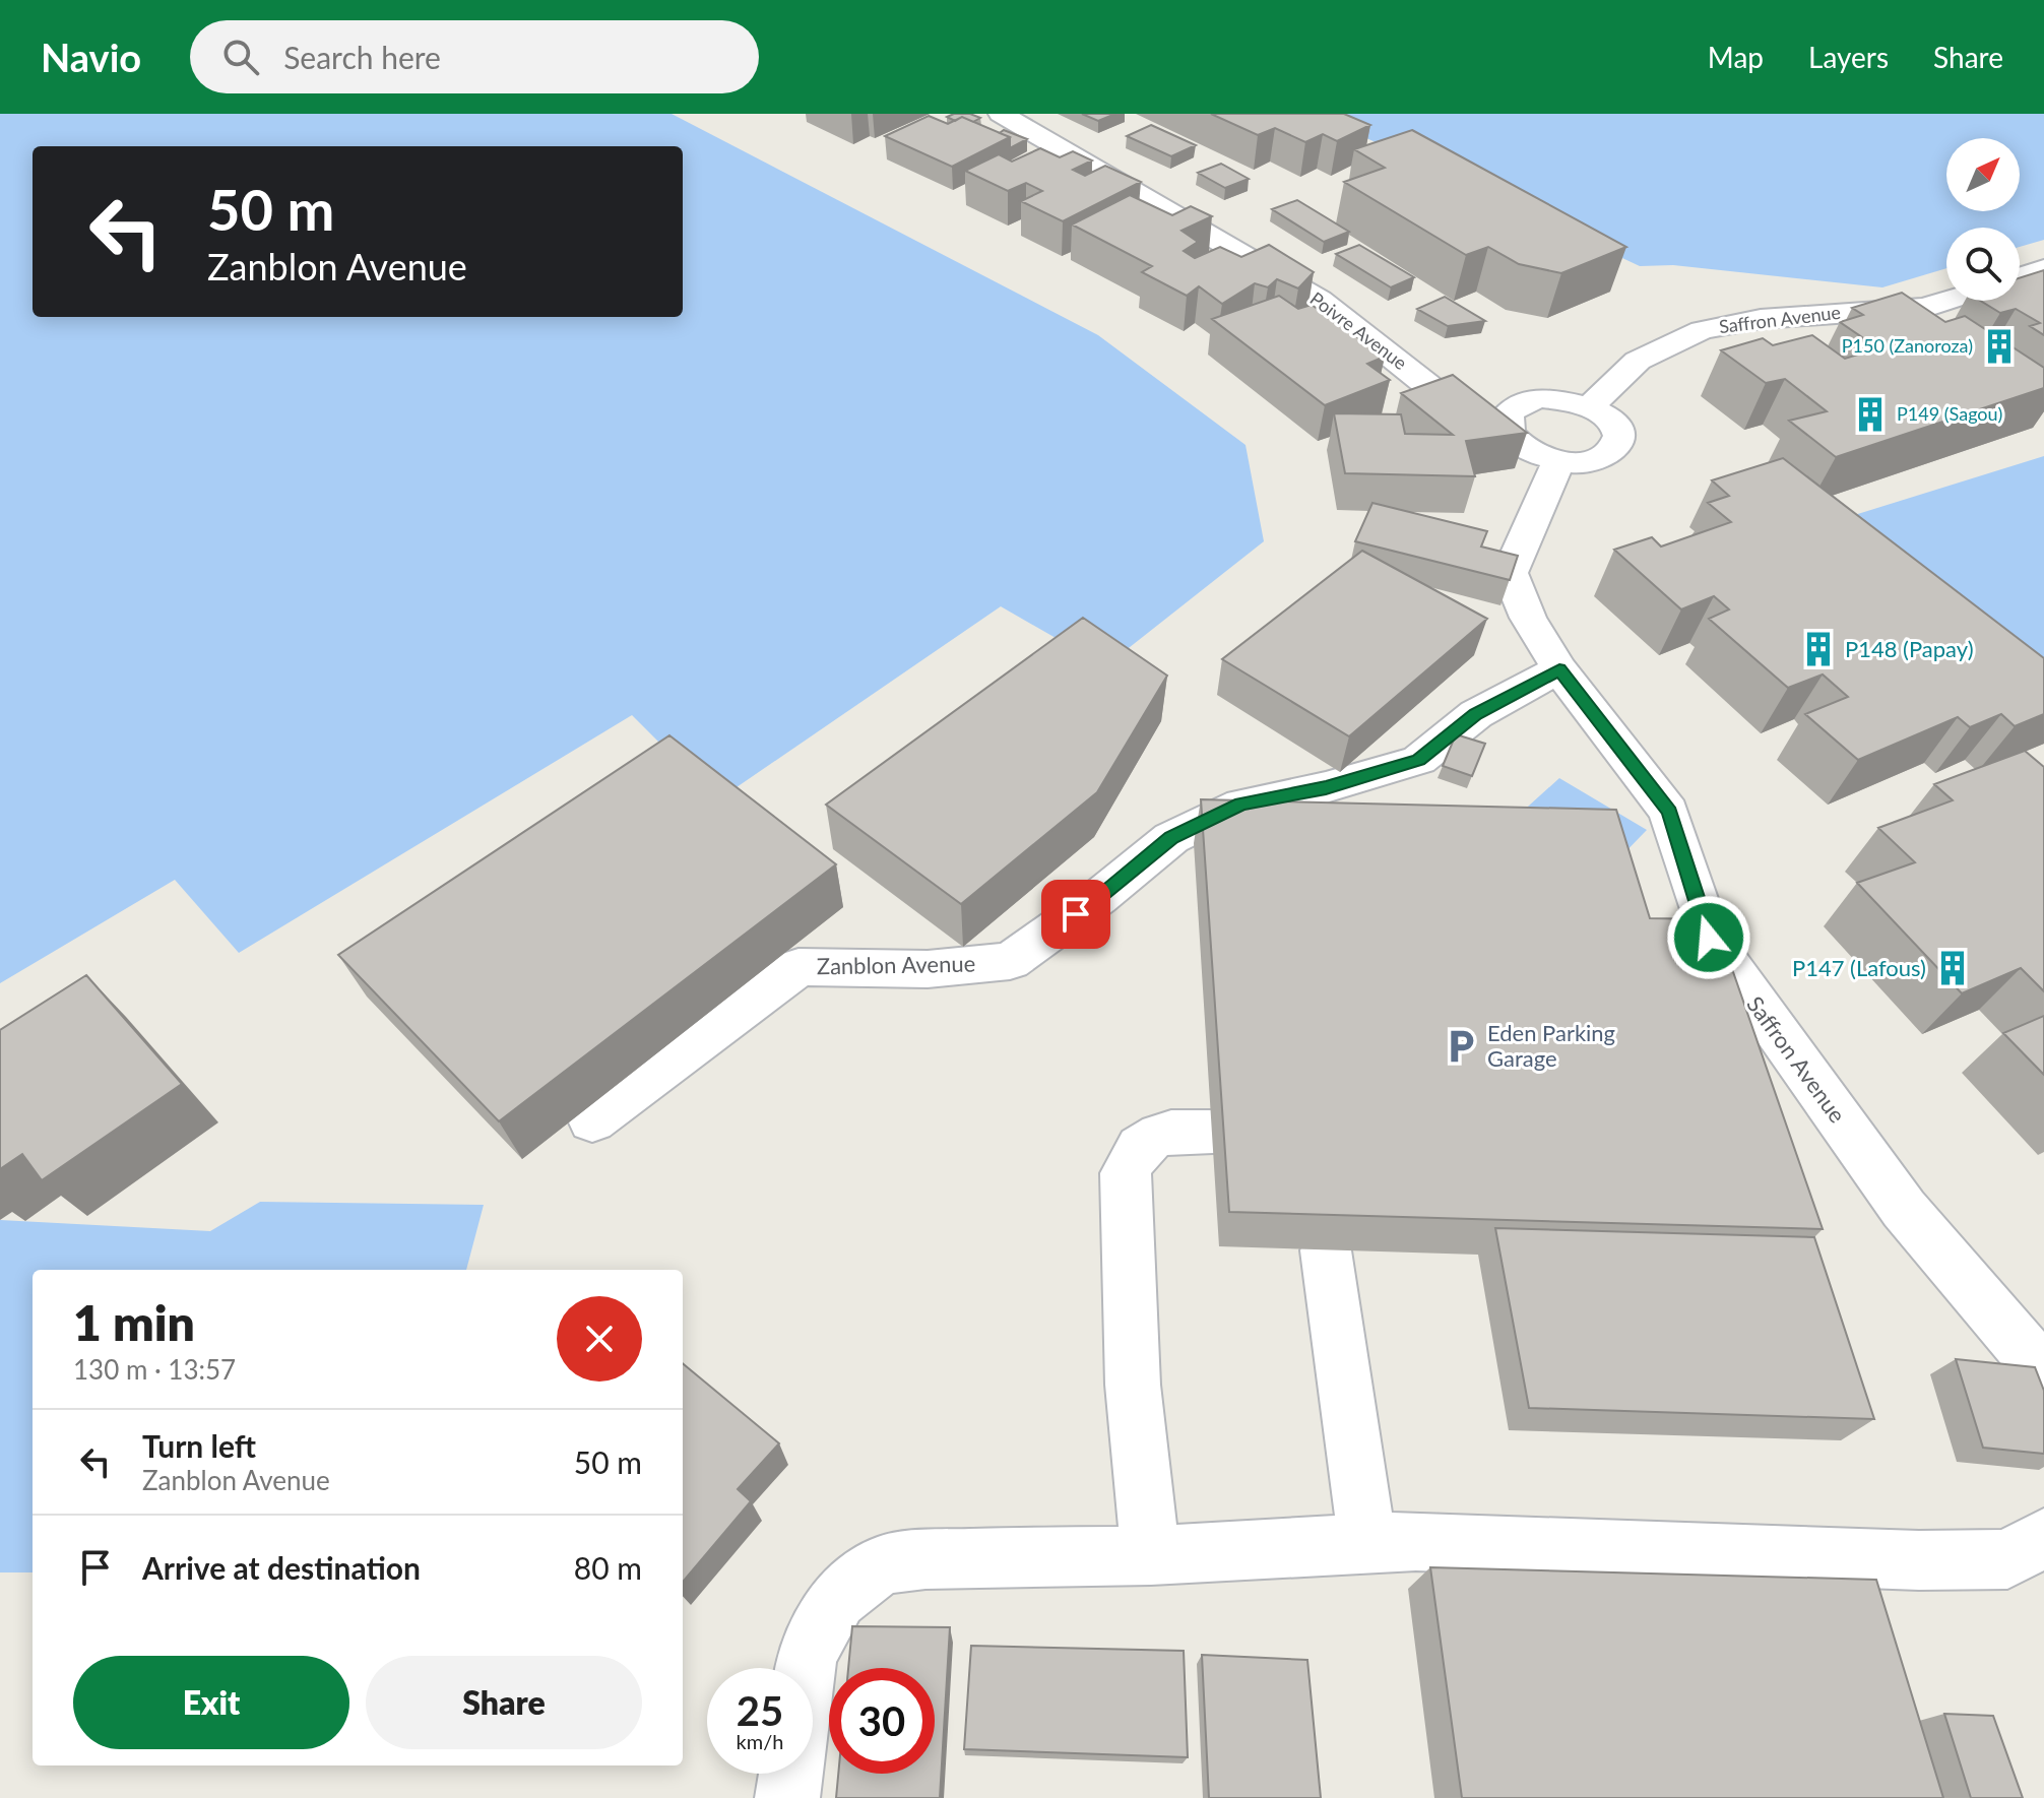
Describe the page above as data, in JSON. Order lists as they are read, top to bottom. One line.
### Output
{"streets":{"street":["Saffron Avenue","Poivre Avenue","Zanblon Avenue"]},"crossings":[["Saffron Avenue","Zanblon Avenue"]],"places":{"building":["P150 (Zanoroza)","P149 (Sagou)","P148 (Papay)","P147 (Lafous)"],"parking":["Eden Parking Garage"]},"north":"top right","page":{"header":"Navio","search":"Search here","nav":["Map","Layers","Share"],"turn":["50 m","Zanblon Avenue"],"heading":["1 min","130 m · 13:57"],"list":[{"name":"Turn left","note":"Zanblon Avenue","value":"50 m"},{"name":"Arrive at destination","value":"80 m"}],"buttons":["Exit","Share"],"speed":"25 km/h","limit":"30"}}
